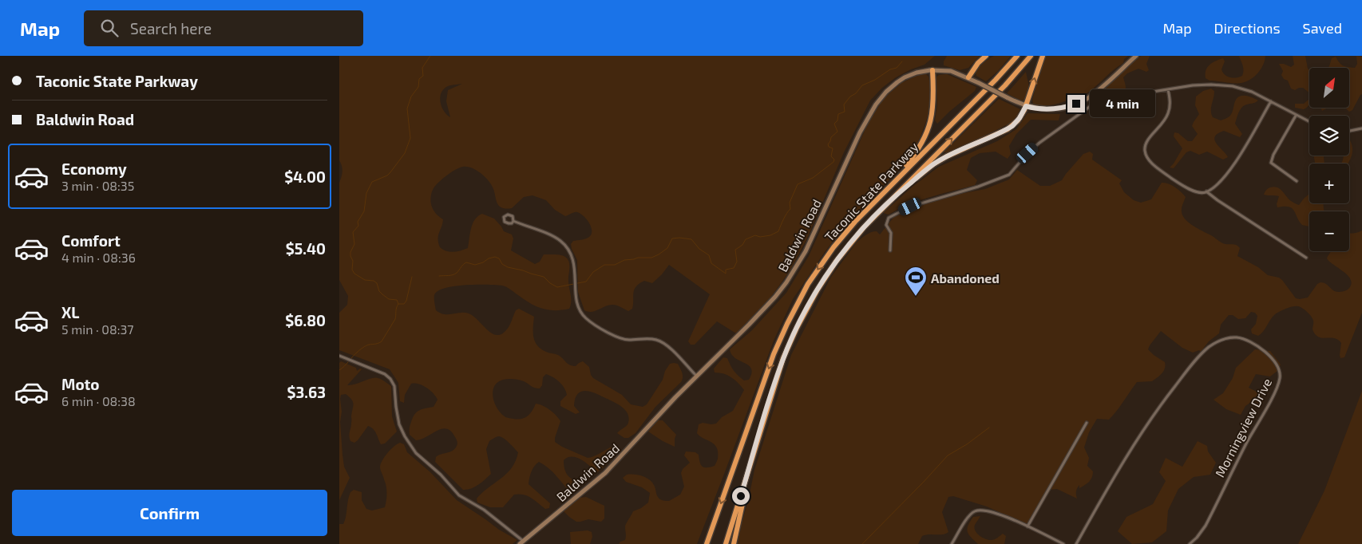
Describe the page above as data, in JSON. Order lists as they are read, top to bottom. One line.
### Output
{"streets":{"highway":["Taconic State Parkway"],"street":["Baldwin Road","Morningview Drive"]},"places":{"sports":["Abandoned"]},"north":"top right","page":{"header":"Map","search":"Search here","nav":["Map","Directions","Saved"],"banner":["Taconic State Parkway","Baldwin Road"],"map_buttons":["+","−"],"bubble":"4 min","list":[{"name":"Economy","note":"3 min · 08:35","value":"$4.00"},{"name":"Comfort","note":"4 min · 08:36","value":"$5.40"},{"name":"XL","note":"5 min · 08:37","value":"$6.80"},{"name":"Moto","note":"6 min · 08:38","value":"$3.63"}],"buttons":"Confirm"}}
